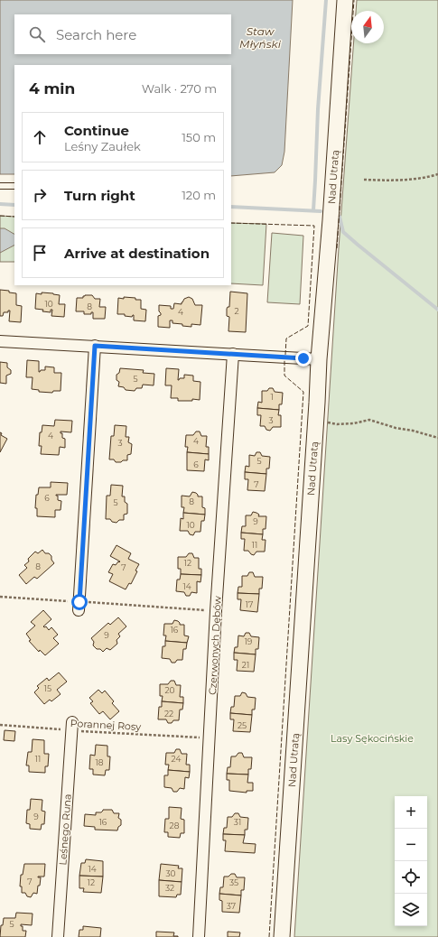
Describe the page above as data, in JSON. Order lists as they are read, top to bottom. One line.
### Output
{"streets":{"street":["Nad Utratą","Czerwonych Dębów","Leśnego Runa"],"path":["Porannej Rosy"]},"crossings":[["Czerwonych Dębów","Porannej Rosy"],["Porannej Rosy","Leśnego Runa"]],"water":["Staw Młyński"],"parks":["Lasy Sękocińskie"],"house_numbers":["10","8","2","4","5","1","3","4","4","3","5","6","7","6","8","5","9","10","11","12","8","7","14","17","16","9","19","21","15","20","22","25","11","24","18","9","16","31","28","14","30","7","12","35","32","37","5"],"north":"top","page":{"search":"Search here","heading":["4 min","Walk · 270 m"],"list":[["Continue","Leśny Zaułek","150 m"],["Turn right","120 m"],"Arrive at destination"],"map_buttons":["+","−"]}}
